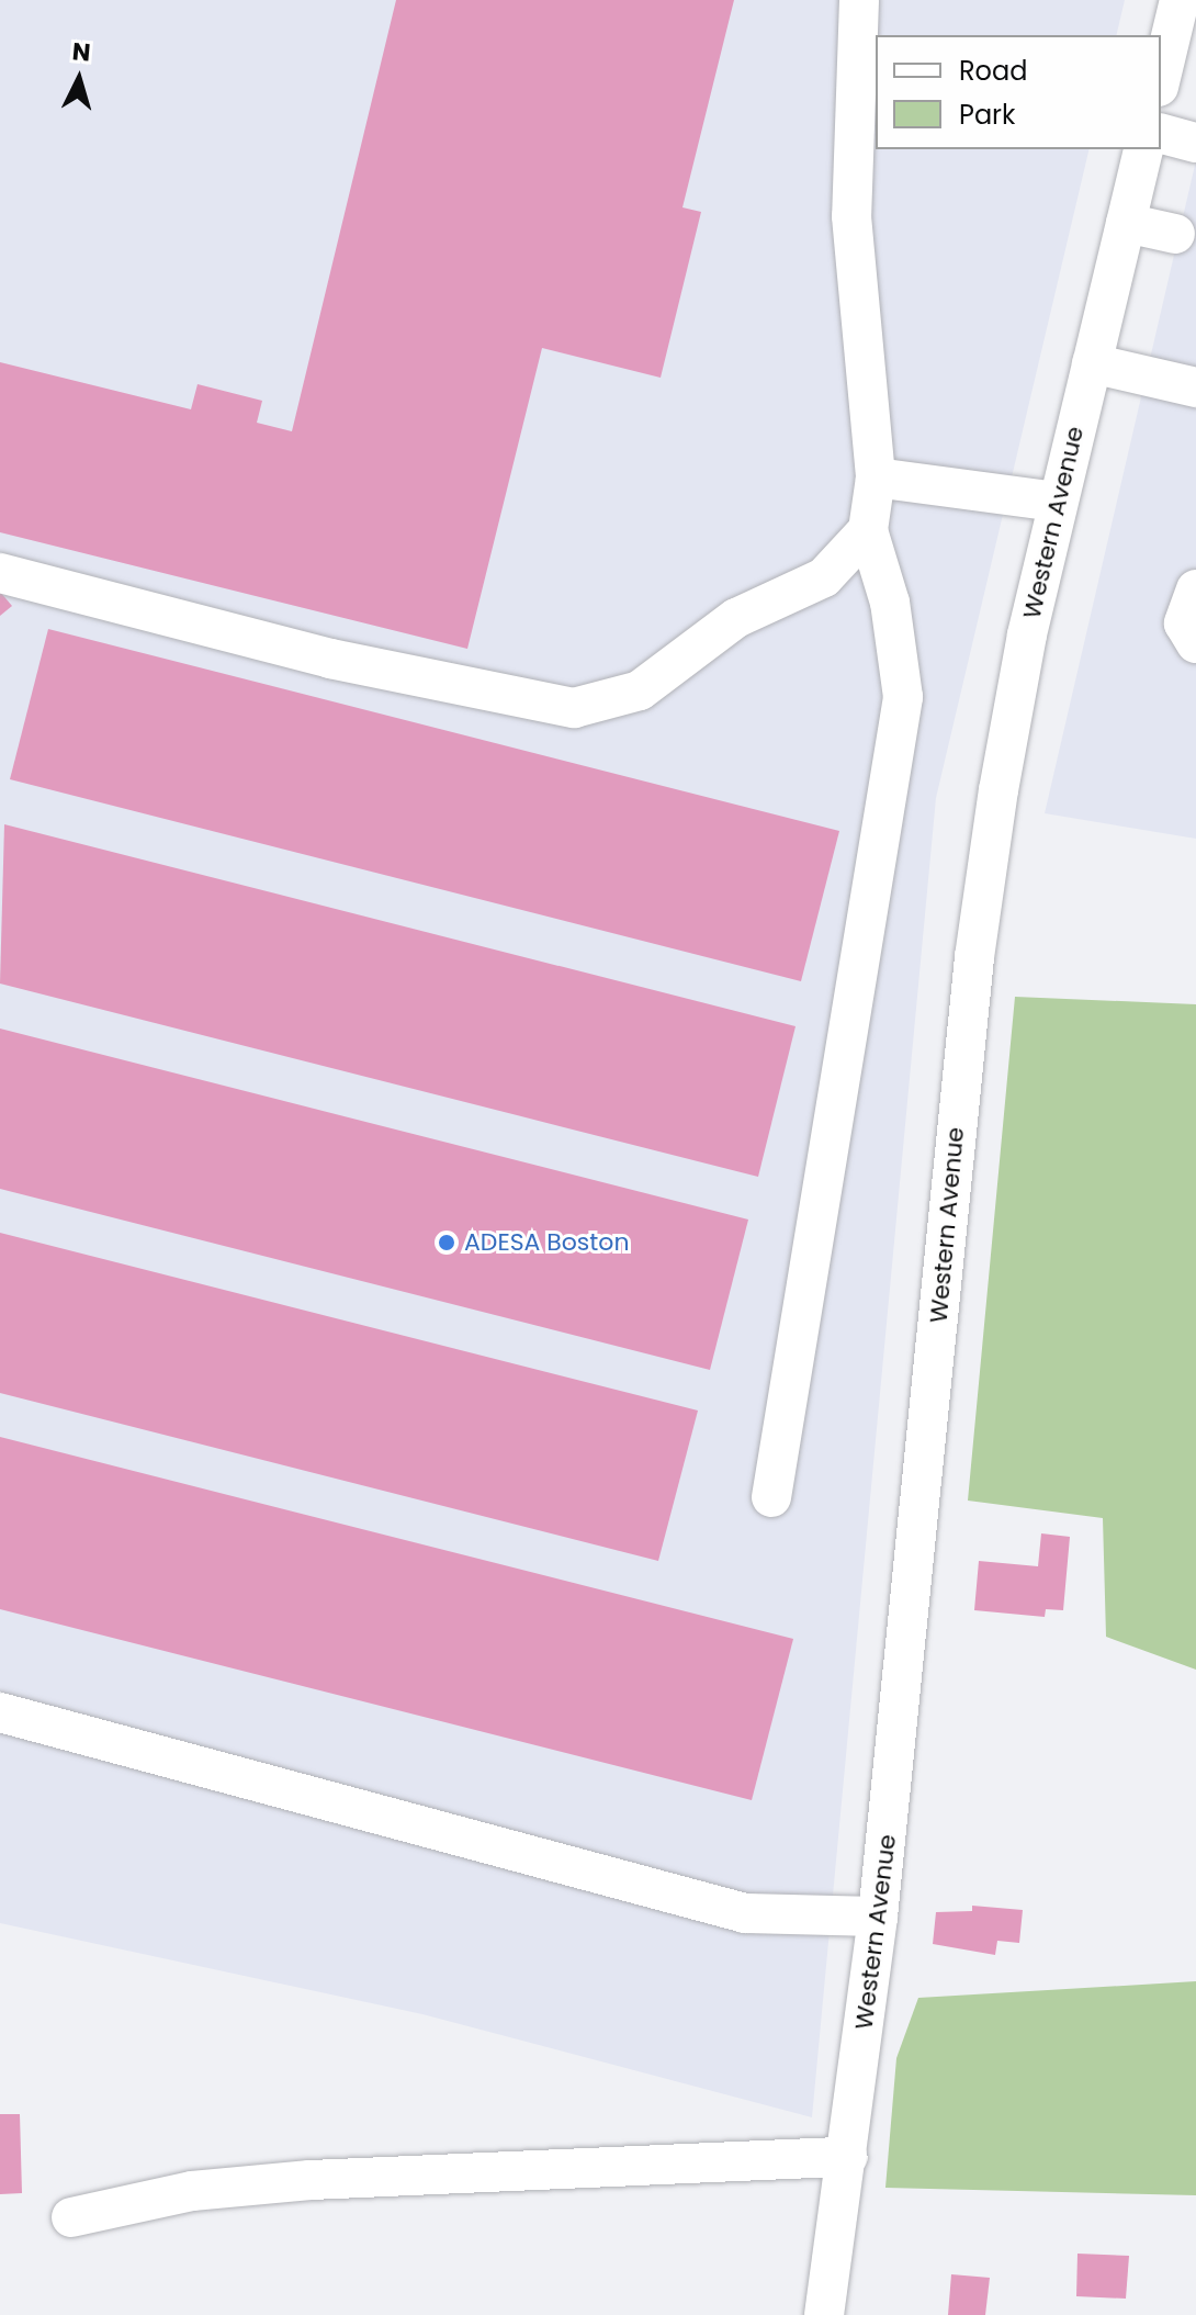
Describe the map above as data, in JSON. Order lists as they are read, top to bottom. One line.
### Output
{"streets":{"street":["Western Avenue"]},"places":["ADESA Boston"],"legend":["Road","Park"],"north":"top"}
